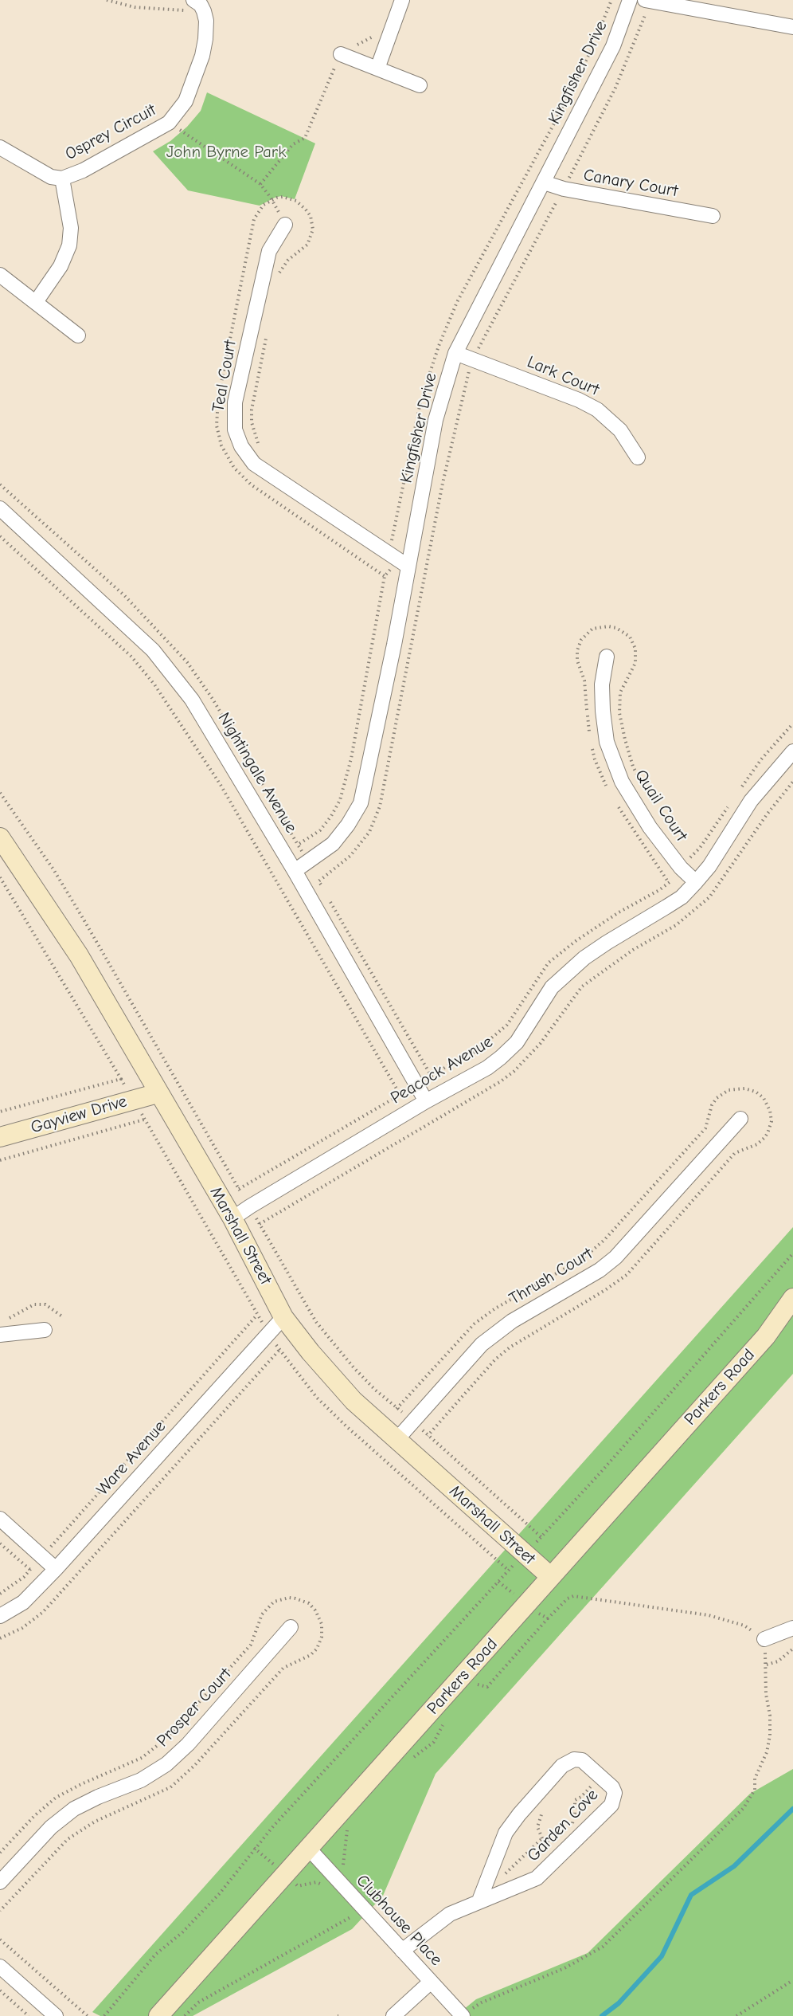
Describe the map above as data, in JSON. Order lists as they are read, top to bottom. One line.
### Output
{"streets":{"street":["Kingfisher Drive","Osprey Circuit","Canary Court","Teal Court","Lark Court","Nightingale Avenue","Quail Court","Peacock Avenue","Gayview Drive","Marshall Street","Thrush Court","Parkers Road","Ware Avenue","Prosper Court","Garden Cove","Clubhouse Place"]},"crossings":[["Kingfisher Drive","Canary Court"],["Kingfisher Drive","Teal Court"],["Kingfisher Drive","Lark Court"],["Kingfisher Drive","Nightingale Avenue"],["Nightingale Avenue","Peacock Avenue"],["Quail Court","Peacock Avenue"],["Peacock Avenue","Marshall Street"],["Gayview Drive","Marshall Street"],["Marshall Street","Thrush Court"],["Marshall Street","Parkers Road"],["Marshall Street","Ware Avenue"],["Parkers Road","Clubhouse Place"],["Garden Cove","Clubhouse Place"]],"parks":["John Byrne Park"]}
